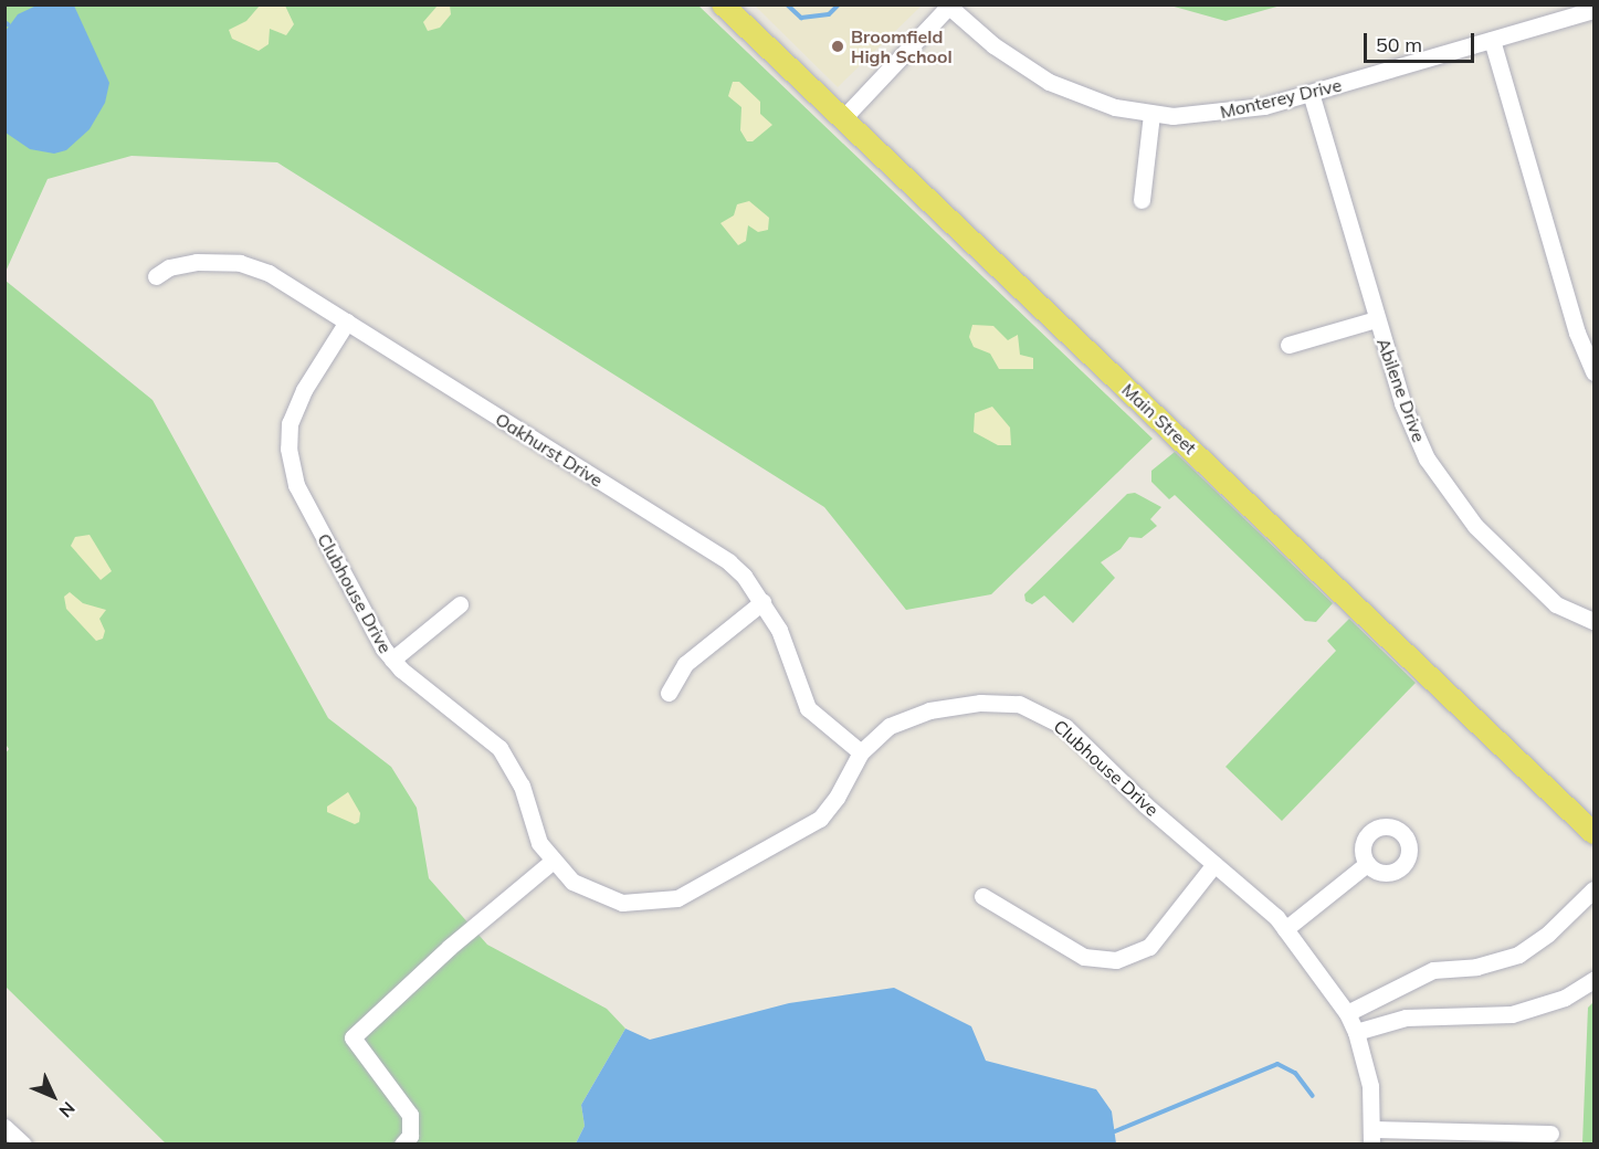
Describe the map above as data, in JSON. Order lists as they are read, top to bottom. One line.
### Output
{"streets":{"main road":["Main Street"],"street":["Monterey Drive","Abilene Drive","Oakhurst Drive","Clubhouse Drive"]},"crossings":[["Monterey Drive","Abilene Drive"],["Oakhurst Drive","Clubhouse Drive"]],"places":["Broomfield High School"],"scale_bar":"50 m","north":"bottom right"}
